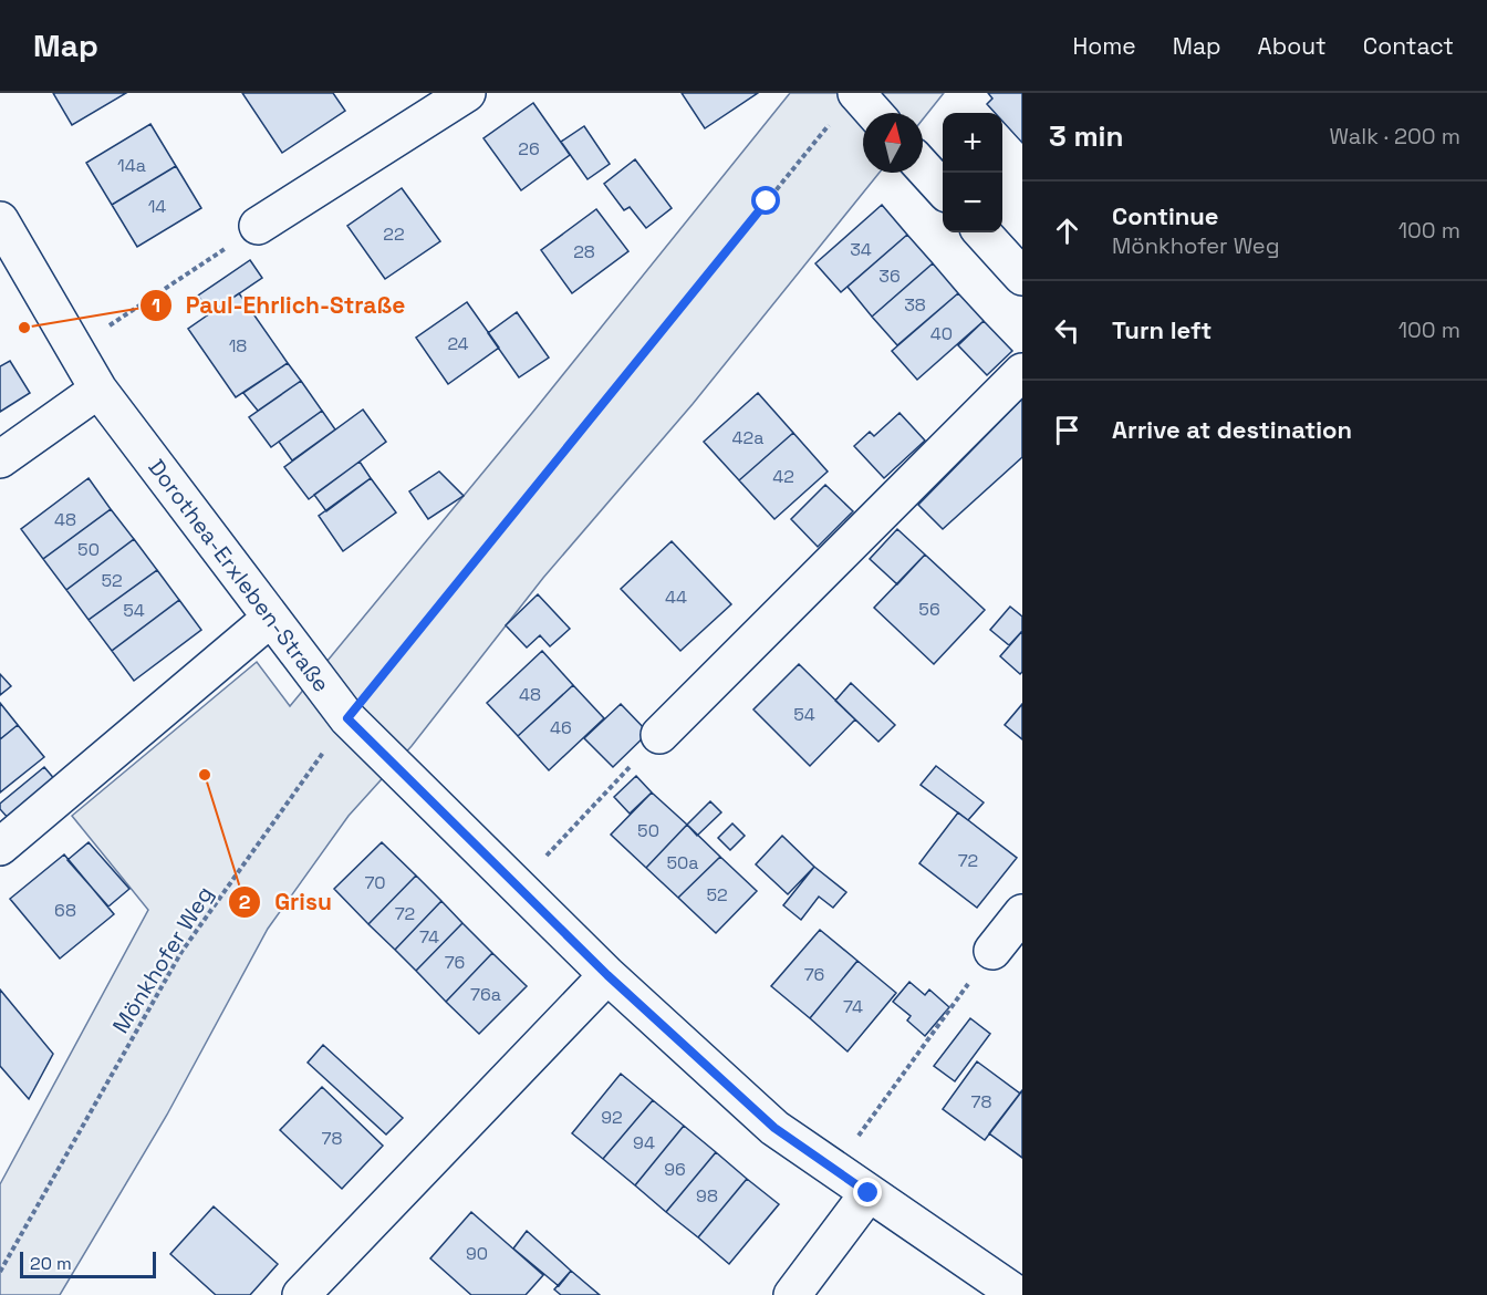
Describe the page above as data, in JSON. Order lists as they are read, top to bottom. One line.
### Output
{"streets":{"street":["Dorothea-Erxleben-Straße"],"path":["Mönkhofer Weg"]},"crossings":[["Dorothea-Erxleben-Straße","Mönkhofer Weg"]],"places":["Paul-Ehrlich-Straße","Grisu"],"house_numbers":["26","14a","14","22","34","28","36","38","40","24","18","42a","42","48","50","52","44","56","54","48","54","46","50","72","50a","70","52","68","72","74","76","76","76a","74","78","92","78","94","96","98","90"],"scale_bar":"20 m","north":"top","page":{"header":"Map","nav":["Home","Map","About","Contact"],"heading":["3 min","Walk · 200 m"],"map_buttons":["+","−"],"list":[["Continue","Mönkhofer Weg","100 m"],["Turn left","100 m"],"Arrive at destination"],"scale":"20 m"}}
